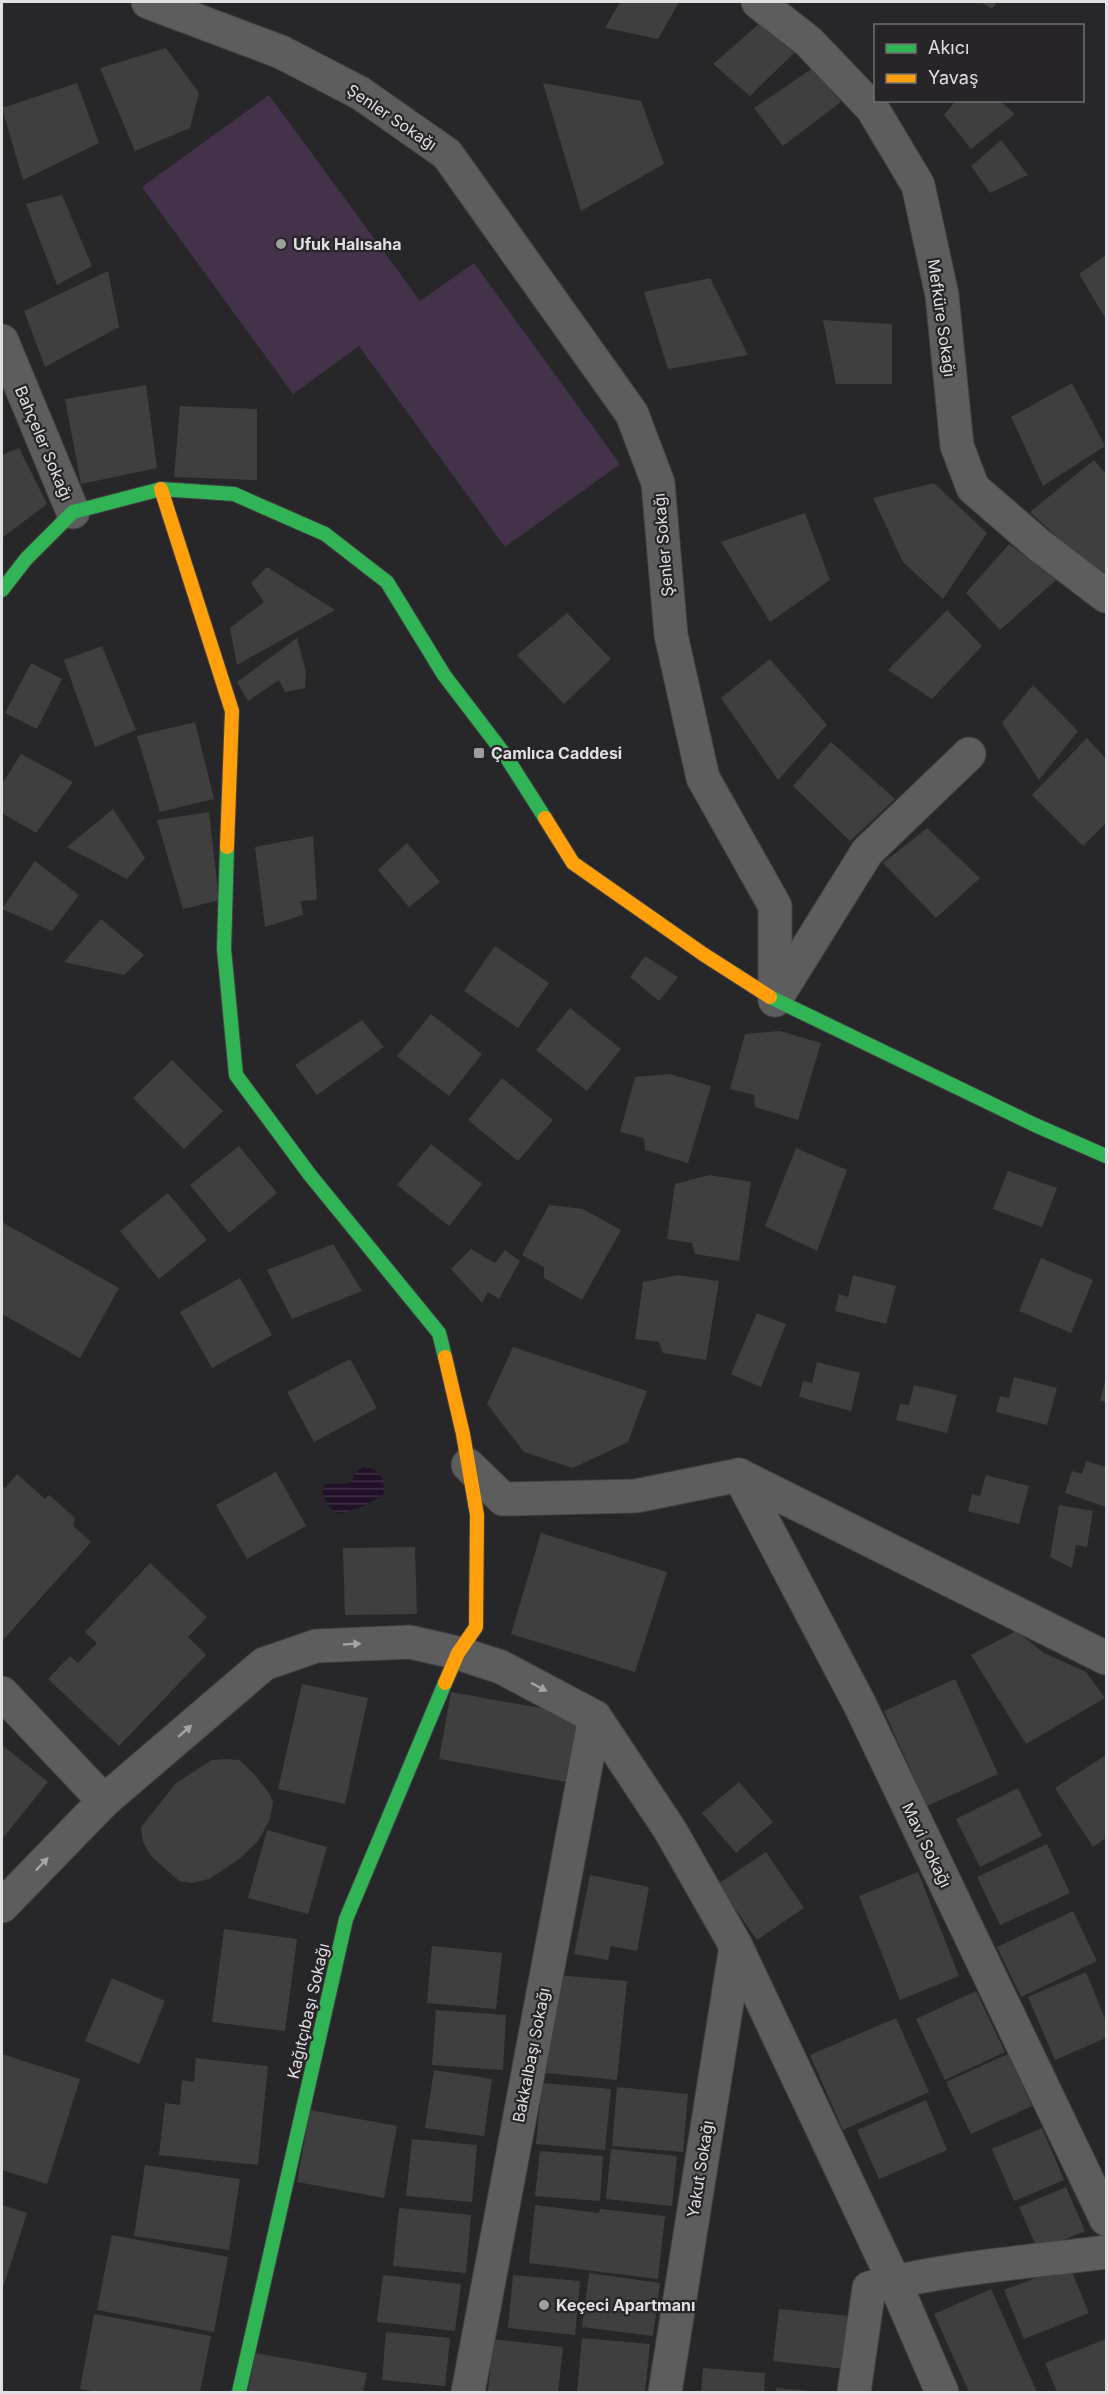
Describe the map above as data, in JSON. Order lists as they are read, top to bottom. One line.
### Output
{"streets":{"street":["Şenler Sokağı","Mefküre Sokağı","Bahçeler Sokağı","Mavi Sokağı","Kağıtçıbaşı Sokağı","Bakkalbaşı Sokağı","Yakut Sokağı"]},"places":{"other":["Ufuk Halısaha","Keçeci Apartmanı"],"transit":["Çamlıca Caddesi"]},"legend":["Akıcı","Yavaş"]}
